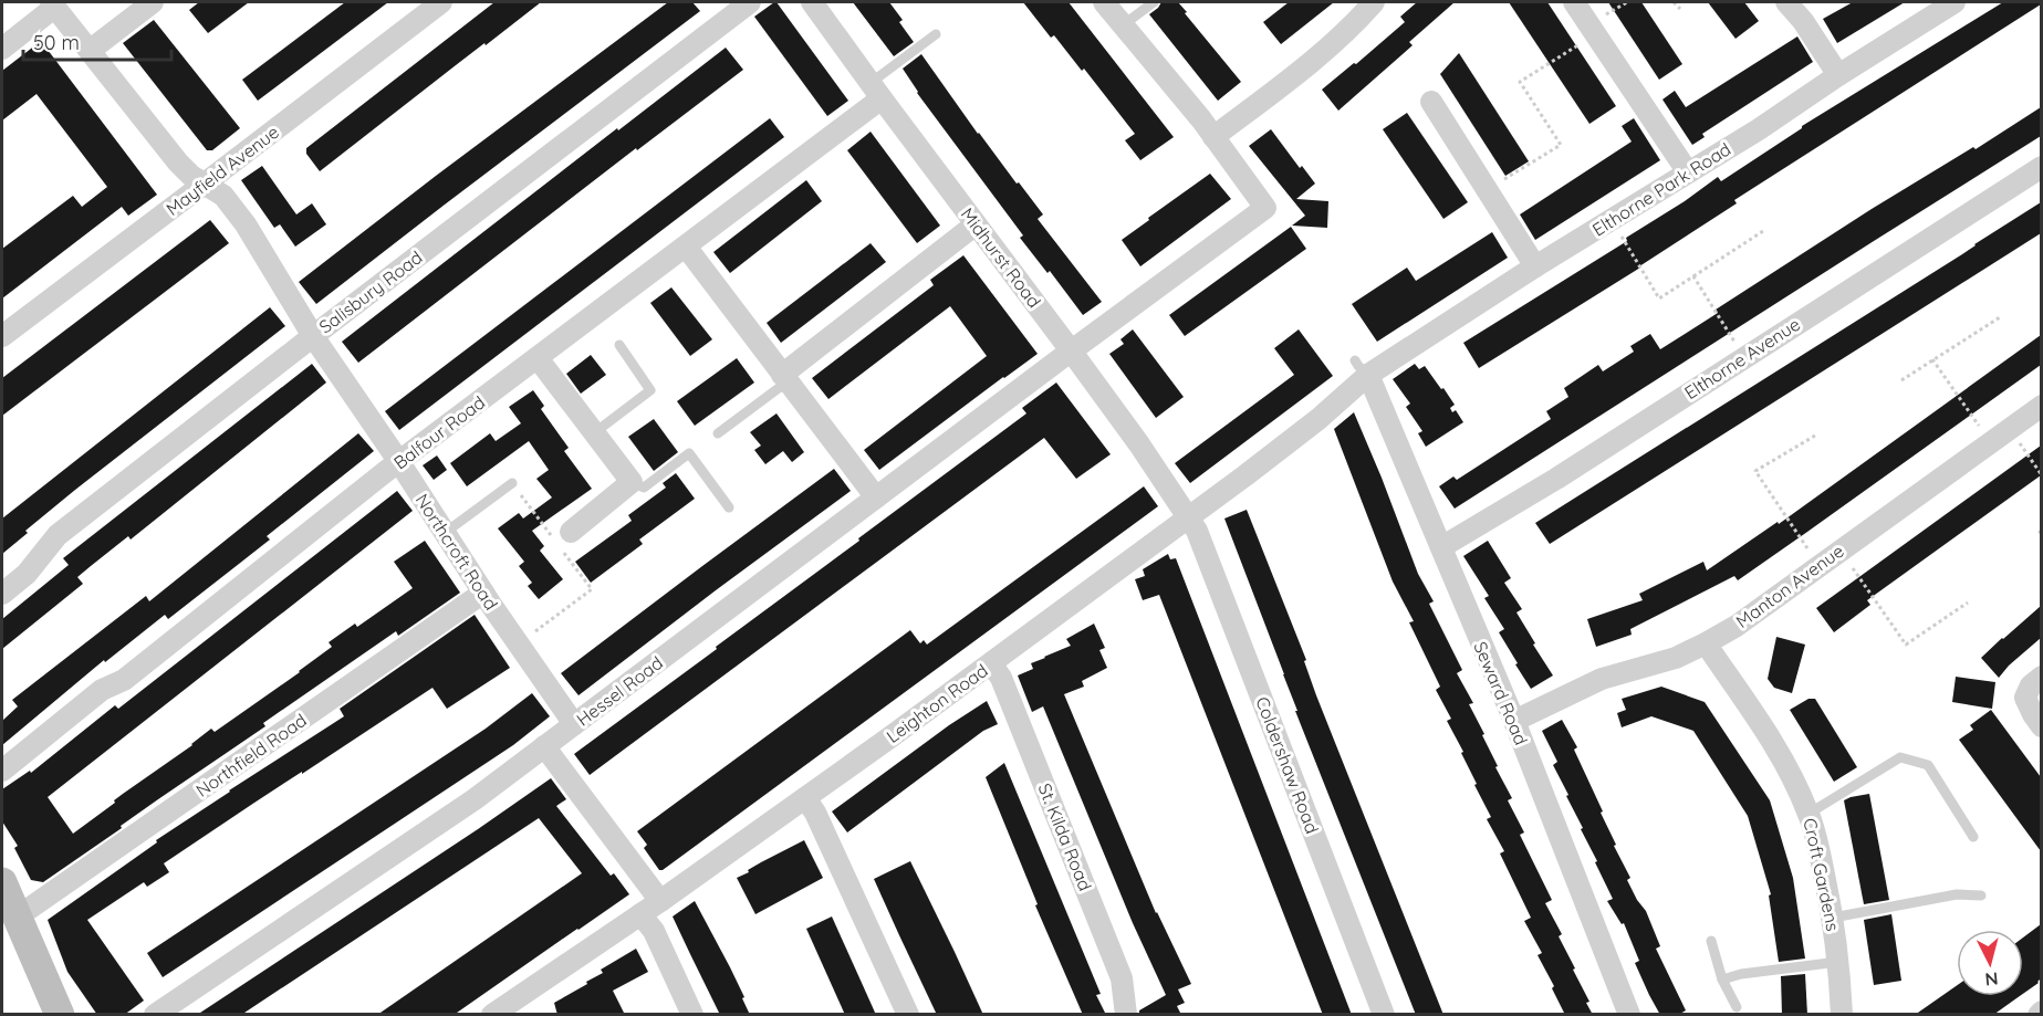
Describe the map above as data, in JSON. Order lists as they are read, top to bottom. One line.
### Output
{"streets":{"street":["Mayfield Avenue","Elthorne Park Road","Midhurst Road","Salisbury Road","Elthorne Avenue","Balfour Road","Northcroft Road","Manton Avenue","Hessel Road","Seward Road","Leighton Road","Northfield Road","Coldershaw Road","St. Kilda Road","Croft Gardens"]},"crossings":[["Mayfield Avenue","Northcroft Road"],["Elthorne Park Road","Seward Road"],["Elthorne Park Road","Leighton Road"],["Midhurst Road","Balfour Road"],["Midhurst Road","Hessel Road"],["Midhurst Road","Leighton Road"],["Midhurst Road","Coldershaw Road"],["Salisbury Road","Northcroft Road"],["Elthorne Avenue","Seward Road"],["Balfour Road","Northcroft Road"],["Northcroft Road","Hessel Road"],["Northcroft Road","Northfield Road"],["Manton Avenue","Seward Road"],["Manton Avenue","Croft Gardens"],["Seward Road","Leighton Road"],["Leighton Road","Coldershaw Road"],["Leighton Road","St. Kilda Road"]],"scale_bar":"50 m","north":"bottom"}
